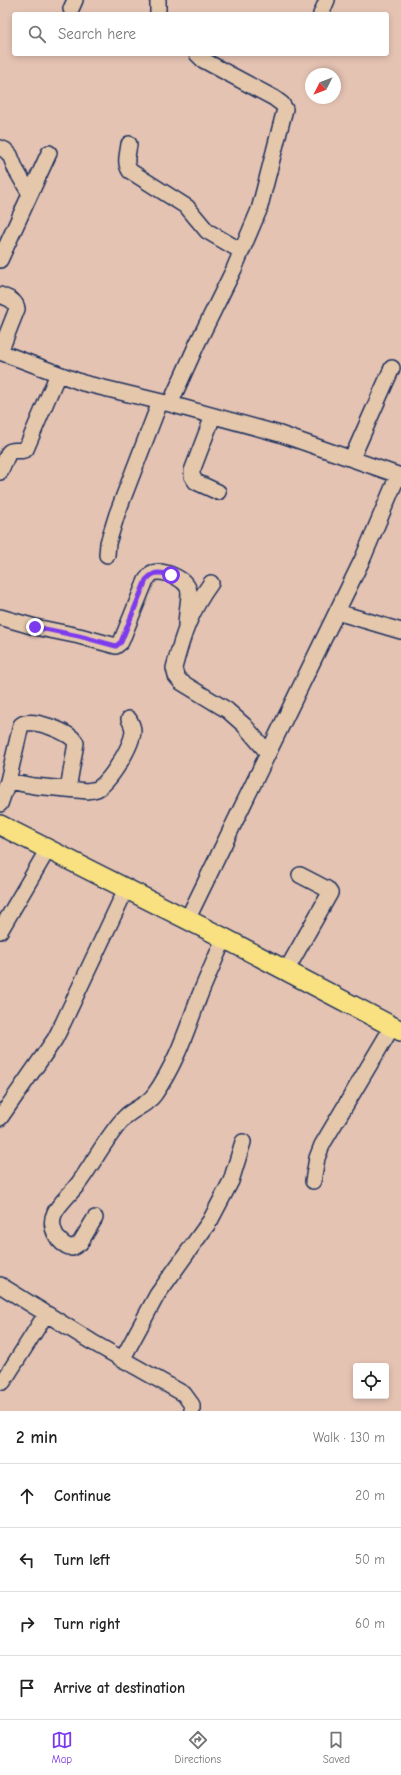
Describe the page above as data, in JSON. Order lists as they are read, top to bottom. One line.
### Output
{"north":"bottom left","page":{"search":"Search here","heading":["2 min","Walk · 130 m"],"list":[["Continue","20 m"],["Turn left","50 m"],["Turn right","60 m"],"Arrive at destination"],"nav":["Map","Directions","Saved"]}}
